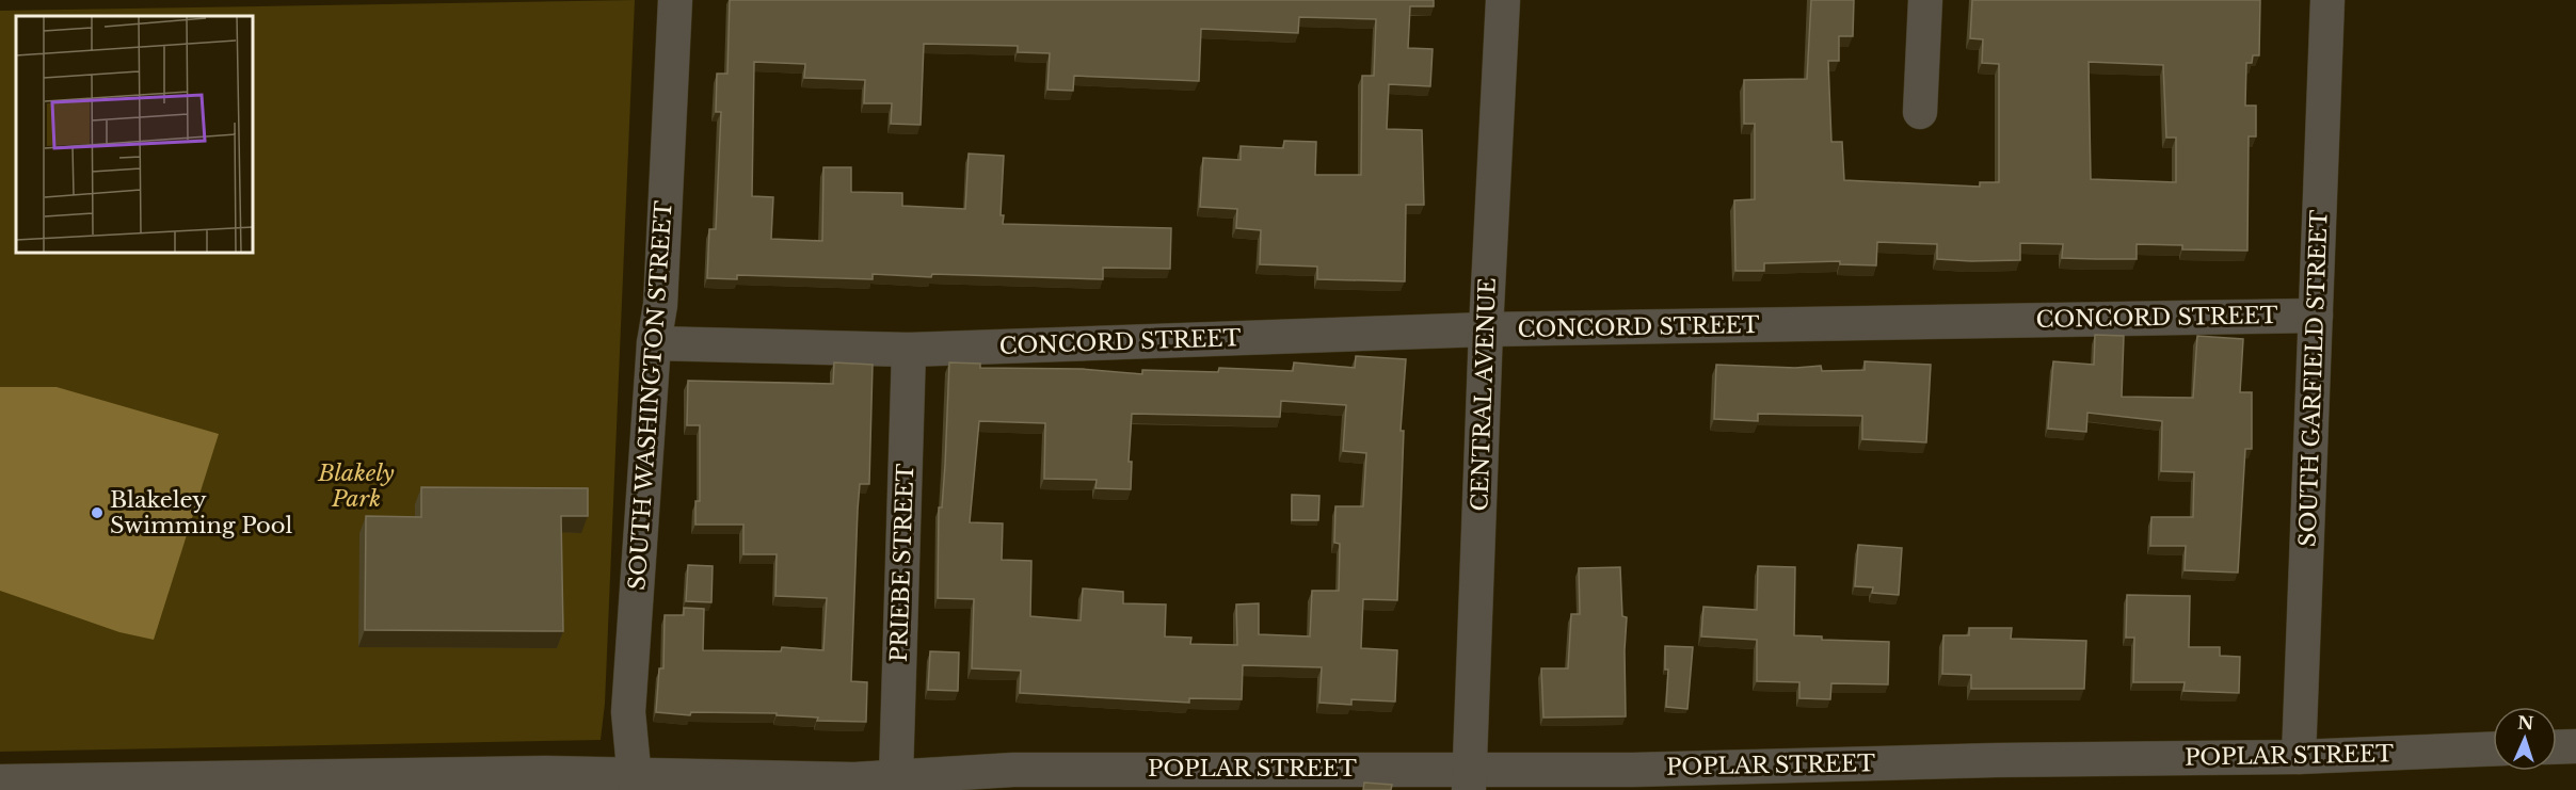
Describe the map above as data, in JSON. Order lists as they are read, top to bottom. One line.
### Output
{"streets":{"street":["CONCORD STREET","SOUTH GARFIELD STREET","CENTRAL AVENUE","SOUTH WASHINGTON STREET","PRIEBE STREET","POPLAR STREET"]},"crossings":[["CONCORD STREET","SOUTH GARFIELD STREET"],["CONCORD STREET","CENTRAL AVENUE"],["CONCORD STREET","SOUTH WASHINGTON STREET"],["CONCORD STREET","PRIEBE STREET"],["SOUTH GARFIELD STREET","POPLAR STREET"],["CENTRAL AVENUE","POPLAR STREET"],["SOUTH WASHINGTON STREET","POPLAR STREET"],["PRIEBE STREET","POPLAR STREET"]],"parks":["Blakely Park"],"places":["Blakeley Swimming Pool"],"north":"top"}
